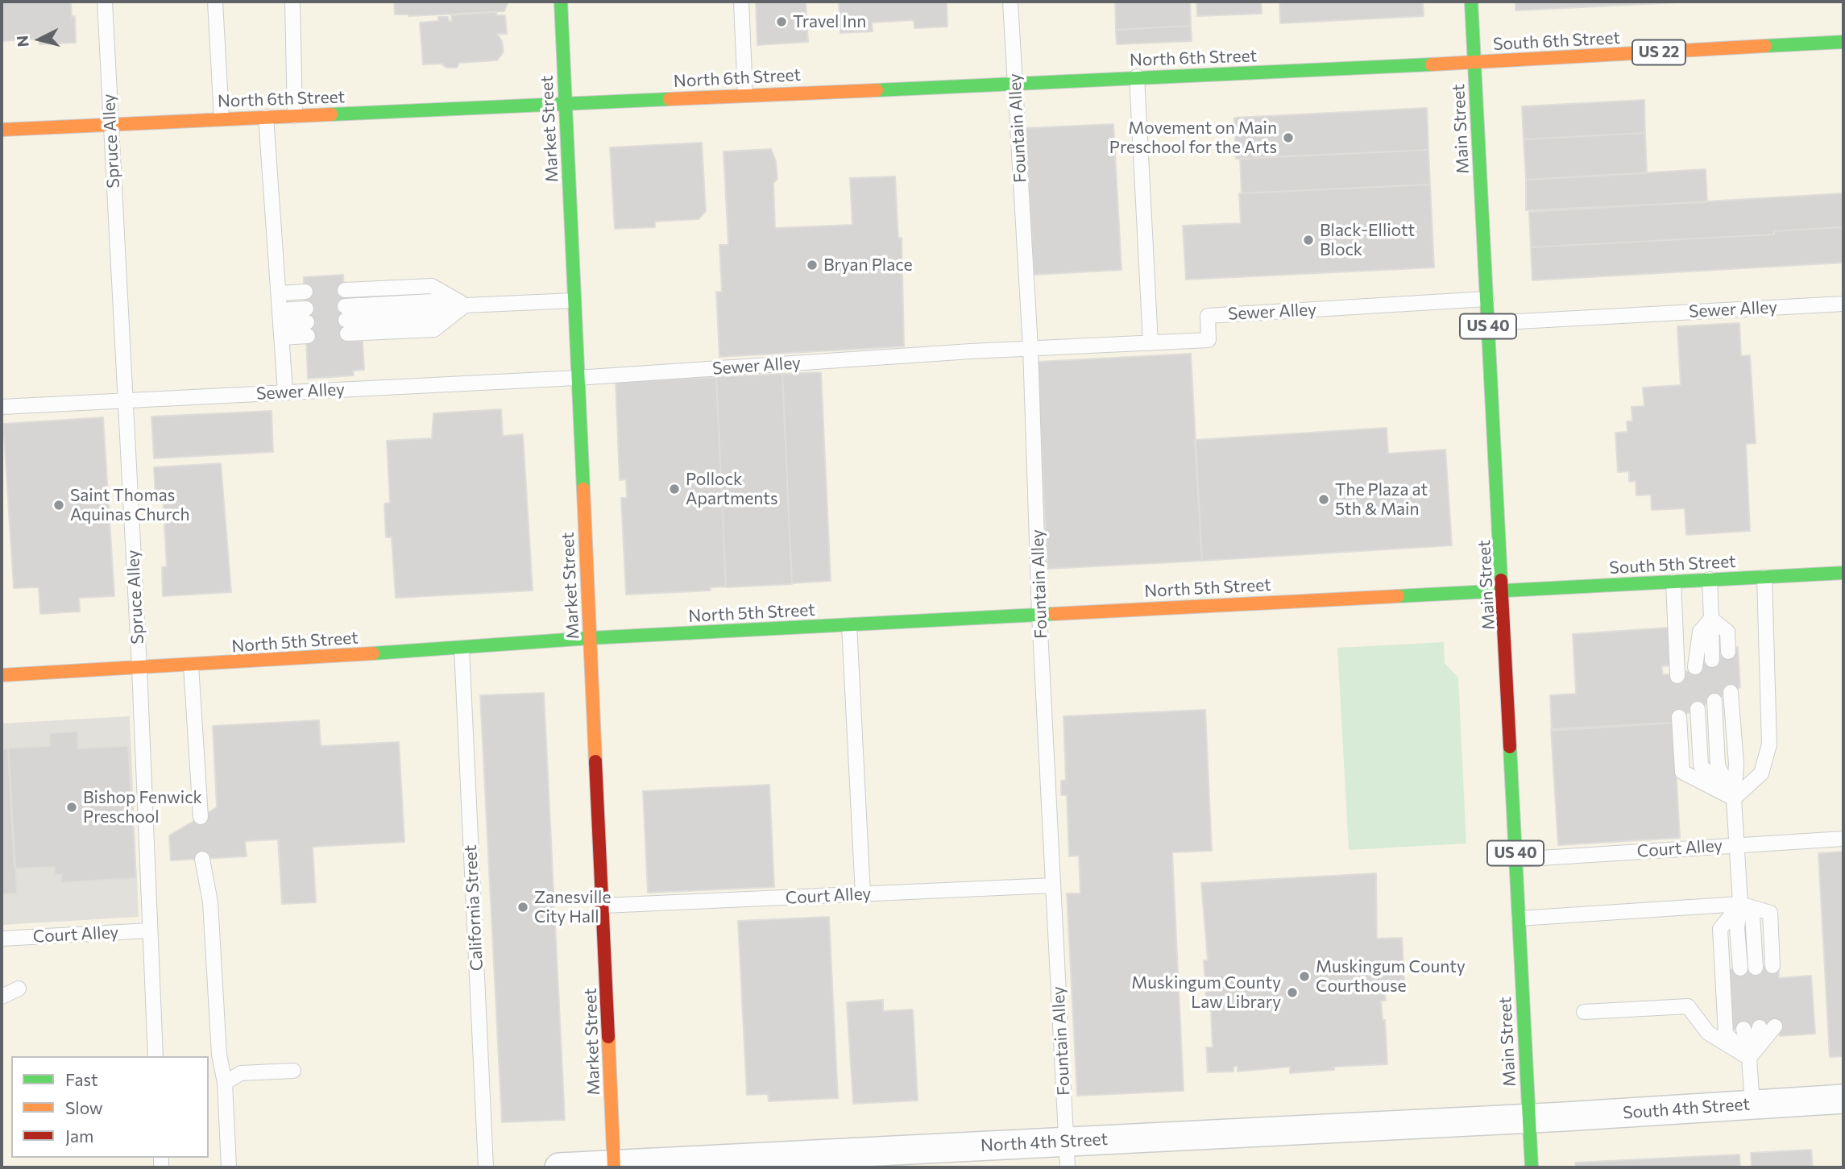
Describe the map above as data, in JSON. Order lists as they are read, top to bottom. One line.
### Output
{"streets":{"main road":["South 6th Street","US 22","North 6th Street","Market Street","Main Street","US 40","South 5th Street","North 5th Street"],"street":["South 4th Street","North 4th Street"],"lane":["Fountain Alley","Spruce Alley","Sewer Alley","Court Alley","California Street"]},"crossings":[["South 6th Street","North 6th Street"],["South 6th Street","Main Street"],["North 6th Street","Fountain Alley"],["North 6th Street","Market Street"],["North 6th Street","Main Street"],["North 6th Street","Spruce Alley"],["Fountain Alley","Sewer Alley"],["Fountain Alley","North 5th Street"],["Fountain Alley","Court Alley"],["Fountain Alley","North 4th Street"],["Market Street","Sewer Alley"],["Market Street","North 5th Street"],["Market Street","Court Alley"],["Market Street","North 4th Street"],["Main Street","Sewer Alley"],["Main Street","South 5th Street"],["Main Street","North 5th Street"],["Main Street","Court Alley"],["Main Street","South 4th Street"],["Main Street","North 4th Street"],["Spruce Alley","Sewer Alley"],["Spruce Alley","North 5th Street"],["Spruce Alley","Court Alley"],["South 5th Street","North 5th Street"],["North 5th Street","California Street"],["South 4th Street","North 4th Street"]],"places":["Travel Inn","Movement on Main Preschool for the Arts","Black-Elliott Block","Bryan Place","Pollock Apartments","The Plaza at 5th & Main","Saint Thomas Aquinas Church","Bishop Fenwick Preschool","Zanesville City Hall","Muskingum County Courthouse","Muskingum County Law Library"],"legend":["Fast","Slow","Jam"],"north":"left"}
